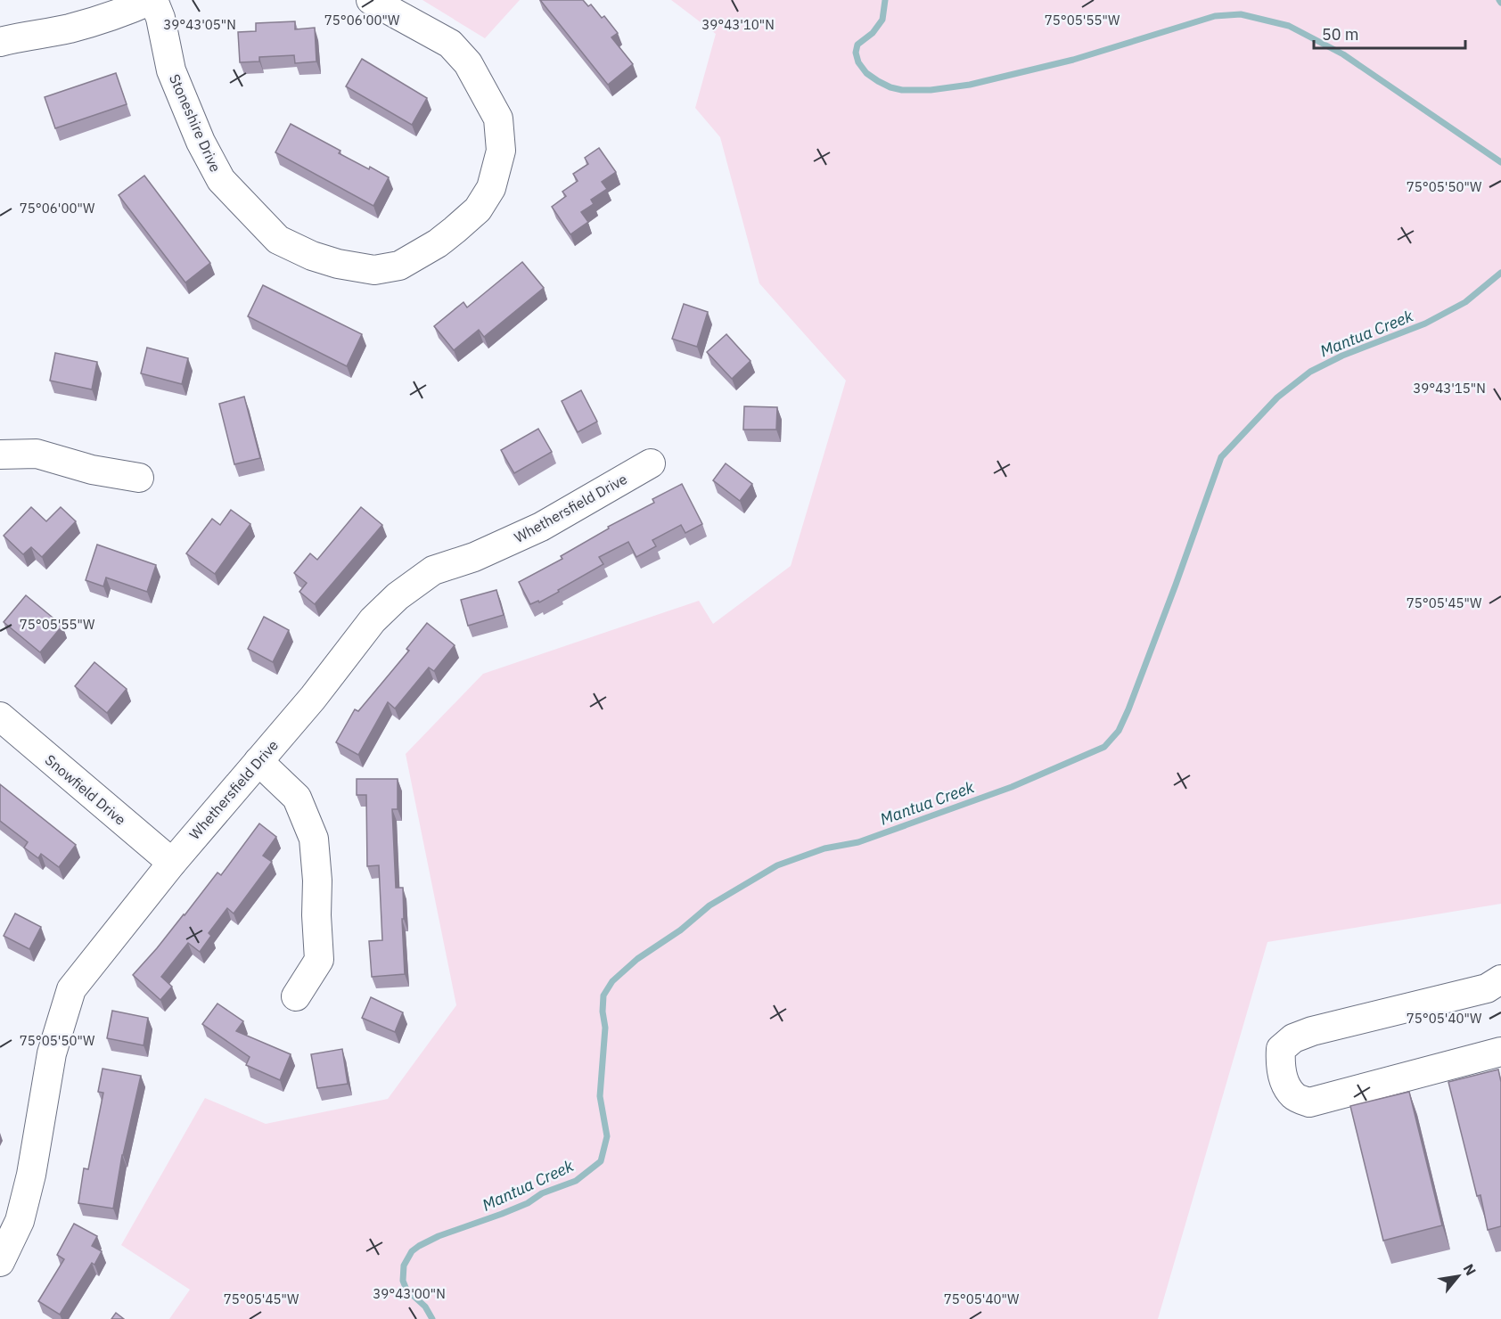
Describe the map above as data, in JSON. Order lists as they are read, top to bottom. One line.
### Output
{"streets":{"street":["Stoneshire Drive","Whethersfield Drive","Snowfield Drive"]},"crossings":[["Whethersfield Drive","Snowfield Drive"]],"water":["Mantua Creek"],"scale_bar":"50 m","north":"top right","coordinates":["75°06'00\"W","75°05'55\"W","39°43'05\"N","39°43'10\"N","75°05'50\"W","39°43'15\"N","75°05'45\"W","75°05'40\"W","39°43'00\"N"]}
